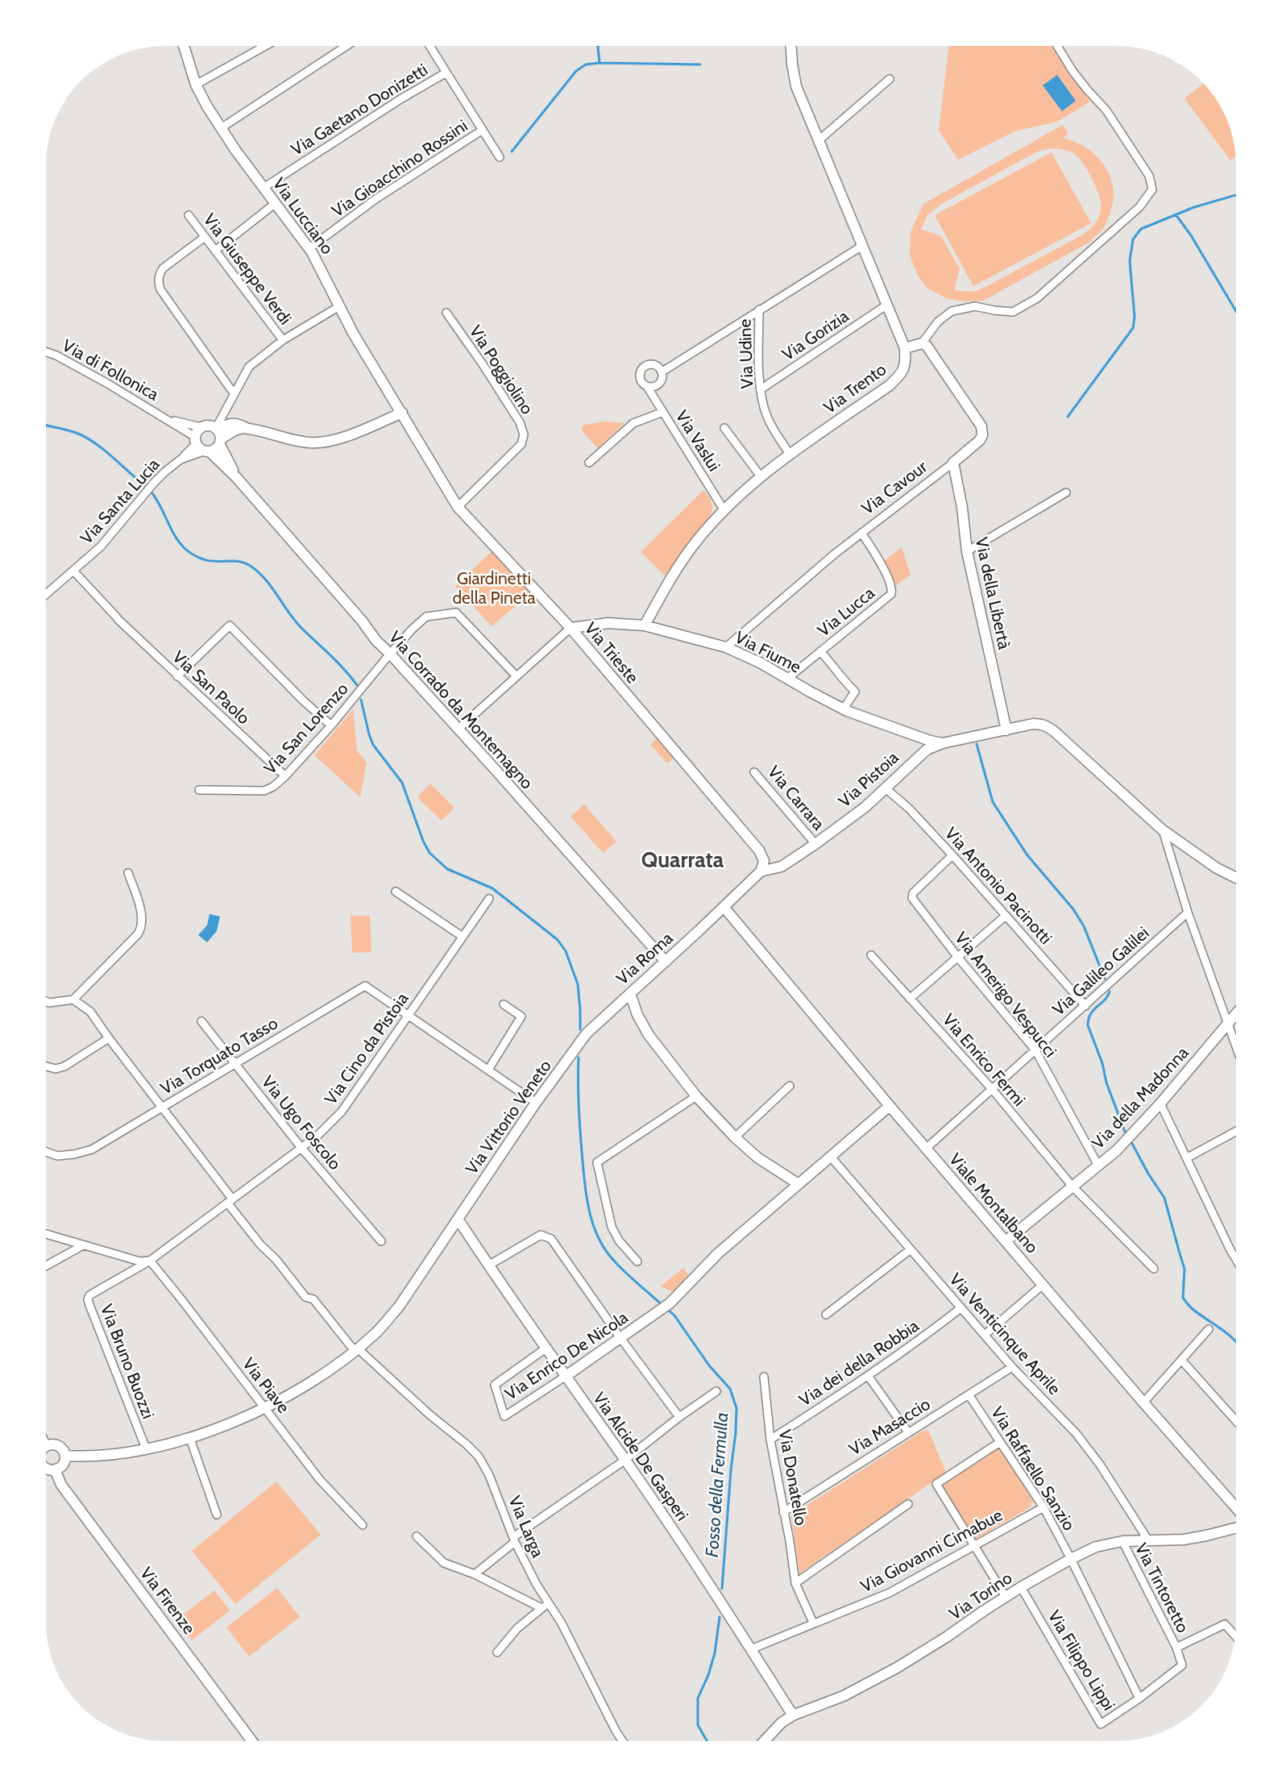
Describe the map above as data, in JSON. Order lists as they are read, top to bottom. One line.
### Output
{"streets":{"street":["Via Gaetano Donizetti","Via Gioacchino Rossini","Via Lucciano","Via Giuseppe Verdi","Via Gorizia","Via Udine","Via di Follonica","Via Poggiolino","Via Trento","Via Vaslui","Via Cavour","Via Santa Lucia","Via della Libertà","Via Lucca","Via Fiume","Via Trieste","Via San Paolo","Via Corrado da Montemagno","Via San Lorenzo","Via Pistoia","Via Carrara","Via Antonio Pacinotti","Via Roma","Via Galileo Galilei","Via Amerigo Vespucci","Via Cino da Pistoia","Via Torquato Tasso","Via Enrico Fermi","Via della Madonna","Via Vittorio Veneto","Via Ugo Foscolo","Viale Montalbano","Via Venticinque Aprile","Via Enrico De Nicola","Via Bruno Buozzi","Via dei della Robbia","Via Piave","Via Masaccio","Via Alcide De Gasperi","Via Raffaello Sanzio","Via Donatello","Via Larga","Via Giovanni Cimabue","Via Tintoretto","Via Torino","Via Firenze","Via Filippo Lippi"]},"crossings":[["Via Gaetano Donizetti","Via Lucciano"],["Via Gioacchino Rossini","Via Lucciano"],["Via Lucciano","Via Trieste"],["Via Gorizia","Via Udine"],["Via Gorizia","Via Trento"],["Via Udine","Via Trento"],["Via di Follonica","Via Santa Lucia"],["Via di Follonica","Via Corrado da Montemagno"],["Via Poggiolino","Via Trieste"],["Via Trento","Via Vaslui"],["Via Trento","Via Fiume"],["Via Cavour","Via della Libertà"],["Via Cavour","Via Lucca"],["Via Cavour","Via Fiume"],["Via Santa Lucia","Via San Paolo"],["Via Santa Lucia","Via Corrado da Montemagno"],["Via della Libertà","Via Pistoia"],["Via Lucca","Via Fiume"],["Via Fiume","Via Trieste"],["Via Fiume","Via Pistoia"],["Via Trieste","Via Pistoia"],["Via San Paolo","Via San Lorenzo"],["Via Corrado da Montemagno","Via San Lorenzo"],["Via Corrado da Montemagno","Via Roma"],["Via Pistoia","Via Carrara"],["Via Pistoia","Via Antonio Pacinotti"],["Via Antonio Pacinotti","Via Galileo Galilei"],["Via Antonio Pacinotti","Via Amerigo Vespucci"],["Via Roma","Via Vittorio Veneto"],["Via Roma","Viale Montalbano"],["Via Galileo Galilei","Via Amerigo Vespucci"],["Via Galileo Galilei","Via Enrico Fermi"],["Via Galileo Galilei","Viale Montalbano"],["Via Amerigo Vespucci","Via della Madonna"],["Via Cino da Pistoia","Via Torquato Tasso"],["Via Cino da Pistoia","Via Ugo Foscolo"],["Via Cino da Pistoia","Via Bruno Buozzi"],["Via Cino da Pistoia","Via Piave"],["Via Cino da Pistoia","Via Larga"],["Via Torquato Tasso","Via Ugo Foscolo"],["Via Torquato Tasso","Via Larga"],["Via Enrico Fermi","Via della Madonna"],["Via della Madonna","Viale Montalbano"],["Via Vittorio Veneto","Via Bruno Buozzi"],["Via Vittorio Veneto","Via Piave"],["Via Vittorio Veneto","Via Alcide De Gasperi"],["Via Vittorio Veneto","Via Larga"],["Viale Montalbano","Via Enrico De Nicola"],["Via Venticinque Aprile","Via Enrico De Nicola"],["Via Venticinque Aprile","Via dei della Robbia"],["Via Venticinque Aprile","Via Masaccio"],["Via Venticinque Aprile","Via Torino"],["Via Enrico De Nicola","Via Alcide De Gasperi"],["Via Bruno Buozzi","Via Piave"],["Via dei della Robbia","Via Donatello"],["Via Masaccio","Via Raffaello Sanzio"],["Via Masaccio","Via Donatello"],["Via Alcide De Gasperi","Via Giovanni Cimabue"],["Via Alcide De Gasperi","Via Torino"],["Via Raffaello Sanzio","Via Giovanni Cimabue"],["Via Raffaello Sanzio","Via Torino"],["Via Raffaello Sanzio","Via Filippo Lippi"],["Via Donatello","Via Giovanni Cimabue"],["Via Tintoretto","Via Torino"],["Via Tintoretto","Via Filippo Lippi"],["Via Torino","Via Filippo Lippi"]],"districts":["Quarrata"],"water":["Fosso della Fermulla"],"parks":["Giardinetti della Pineta"]}
